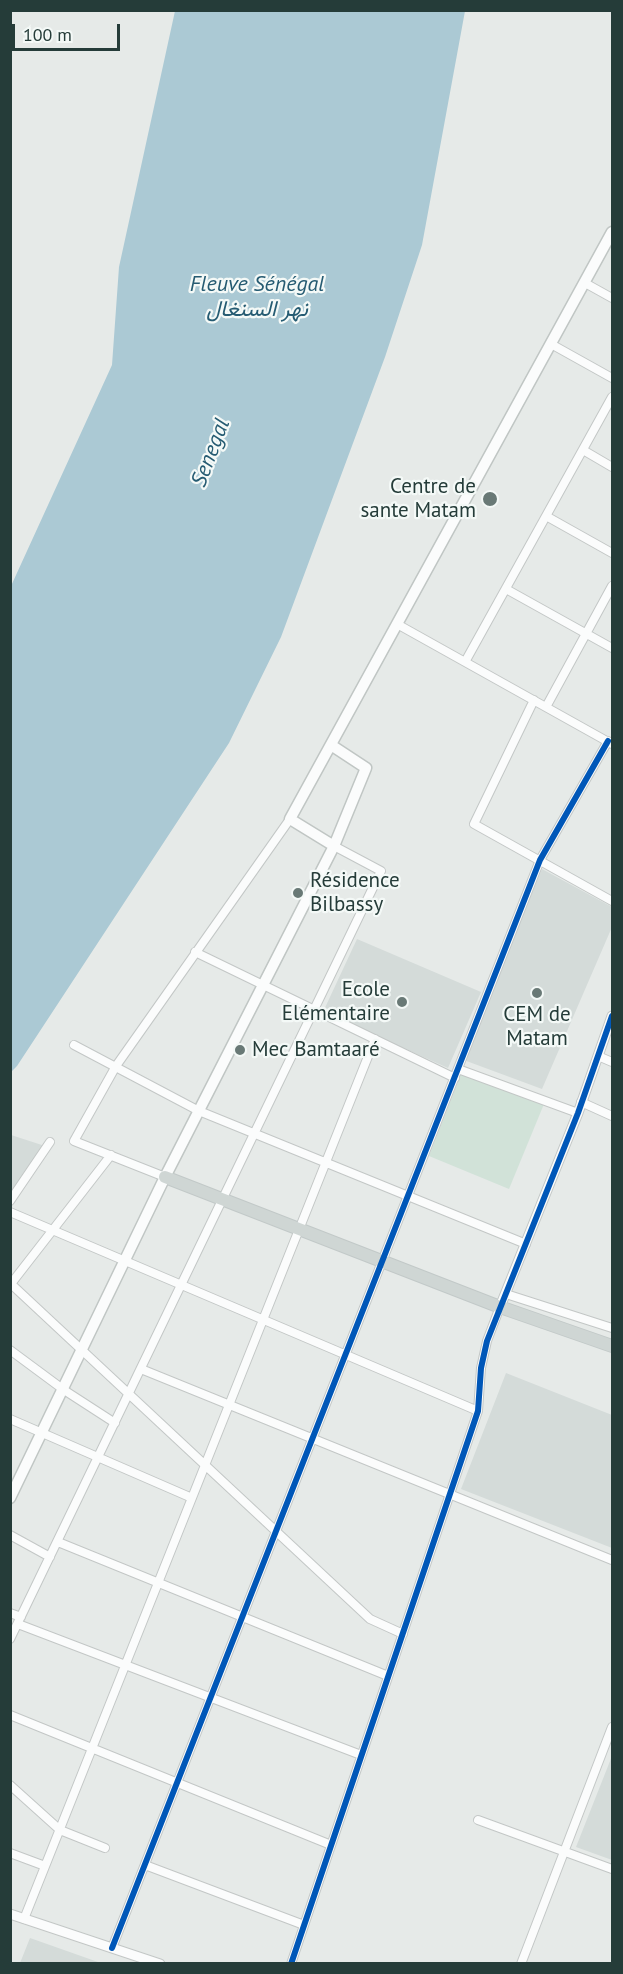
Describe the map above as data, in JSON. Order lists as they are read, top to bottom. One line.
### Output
{"water":["Fleuve Sénégal نهر السنغال","Senegal"],"places":["Centre de sante Matam","Résidence Bilbassy","CEM de Matam","Ecole Elémentaire","Mec Bamtaaré"],"scale_bar":"100 m"}
